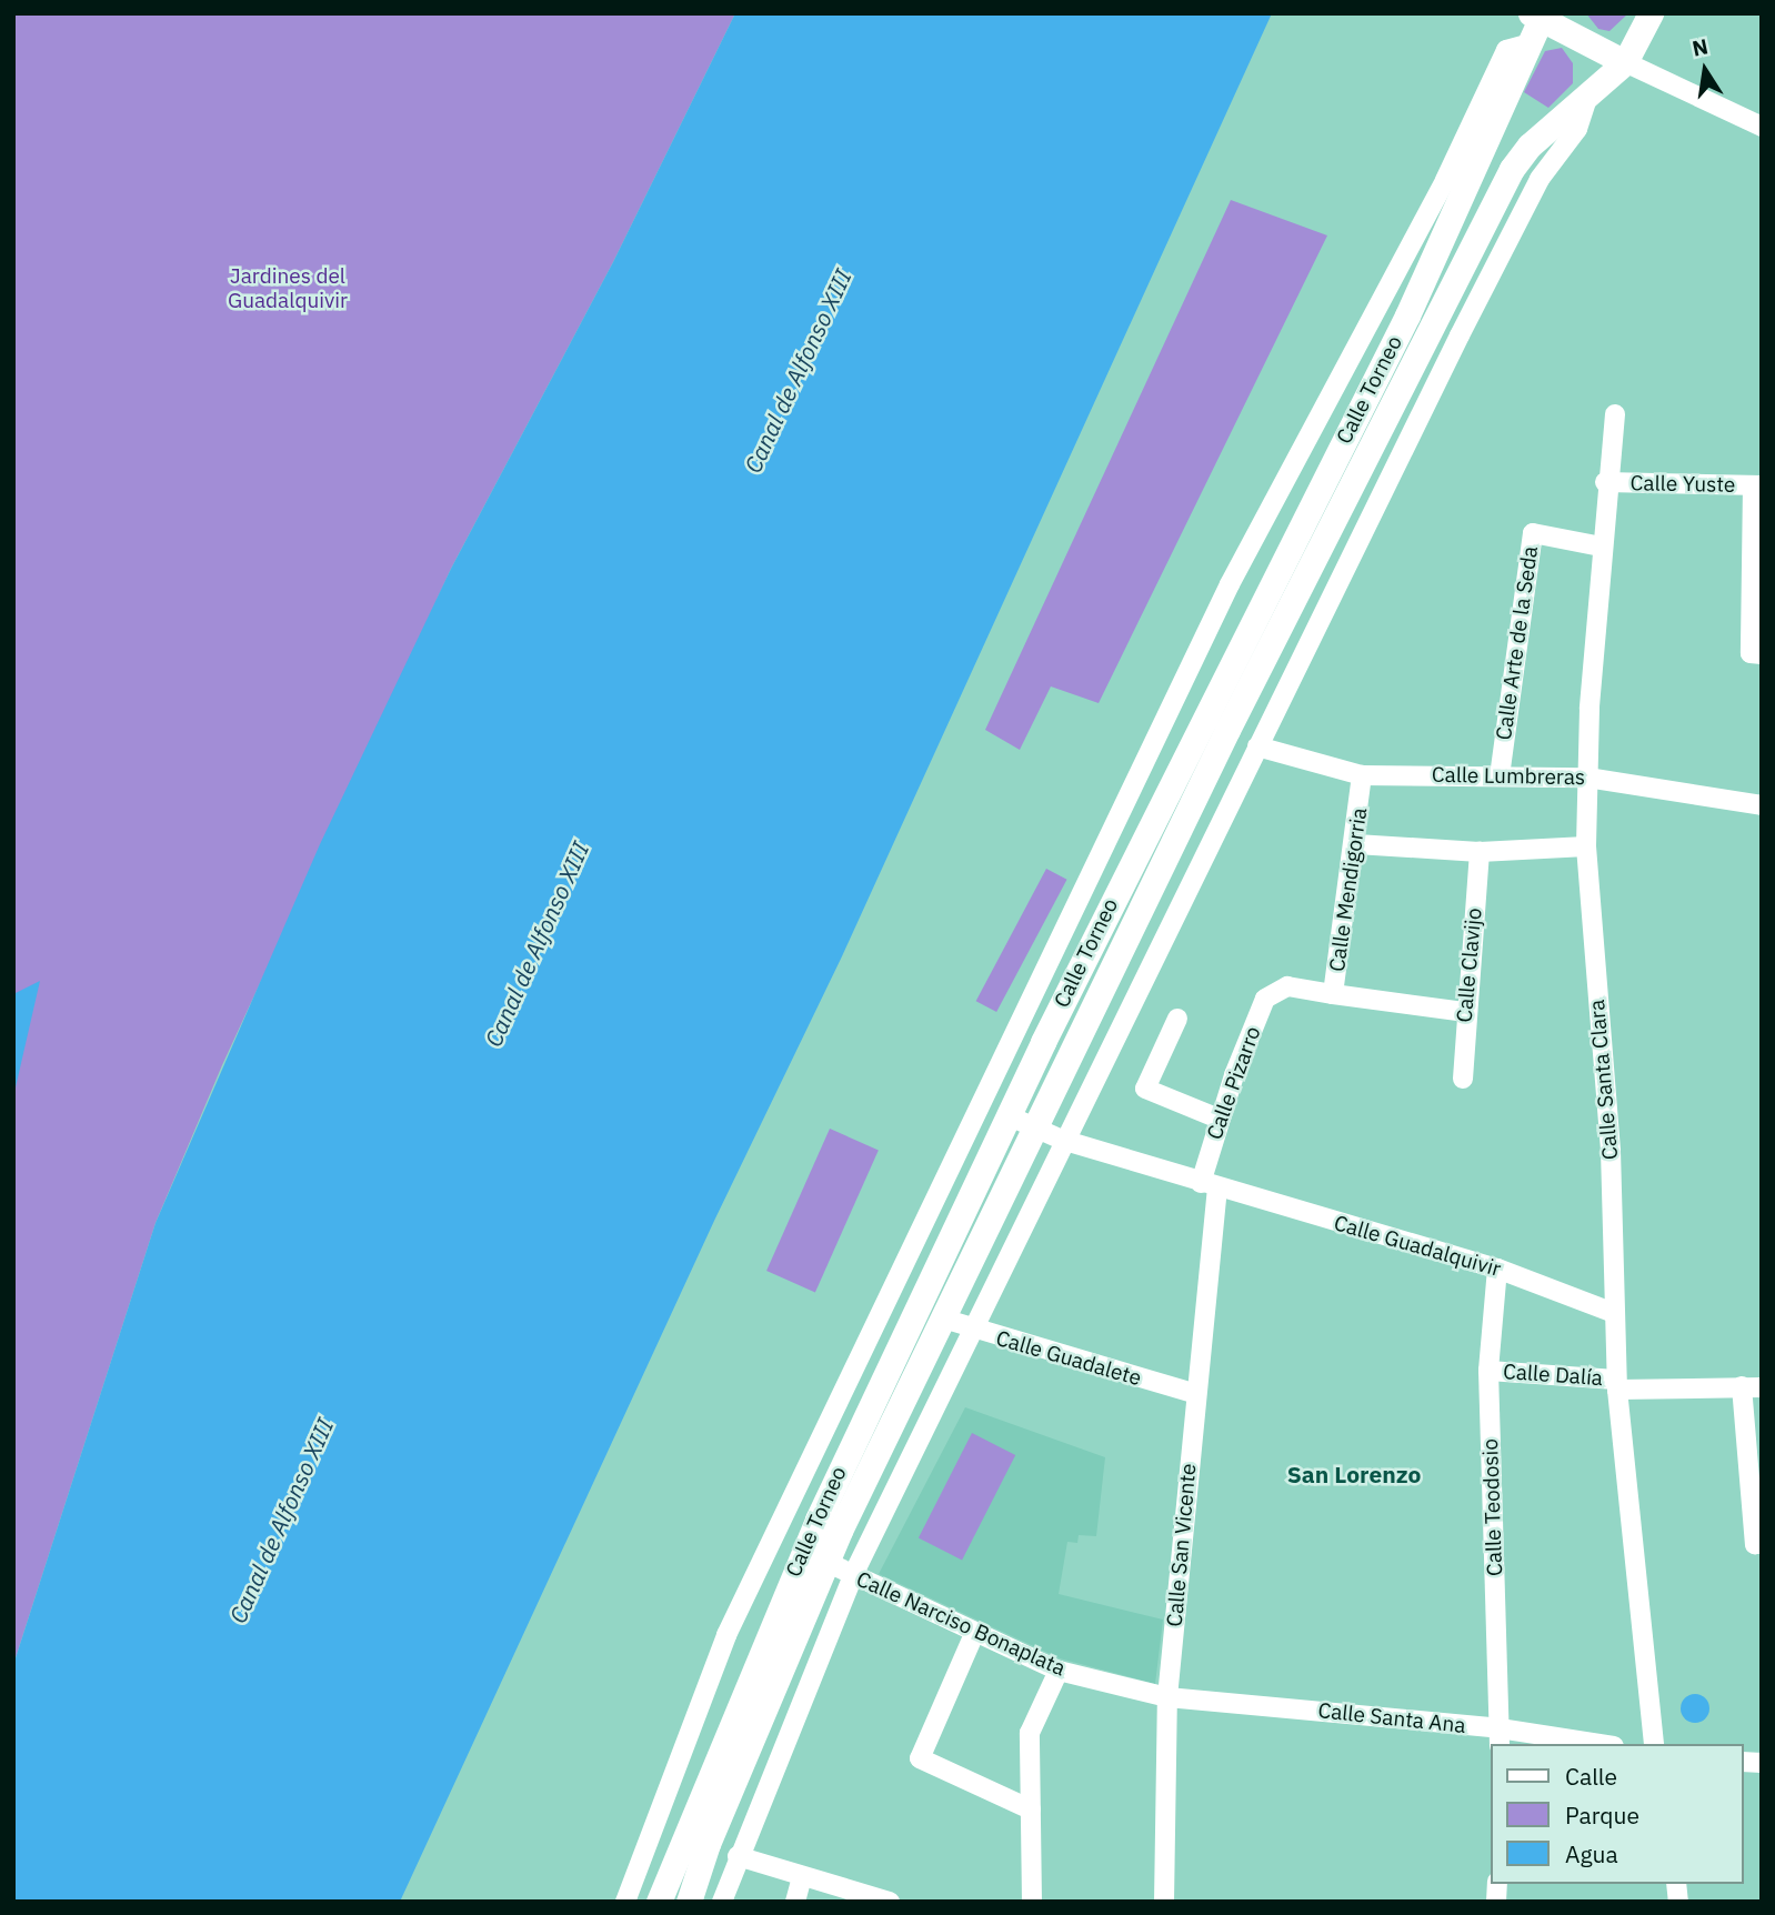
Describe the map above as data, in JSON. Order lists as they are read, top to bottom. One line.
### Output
{"streets":{"main road":["Calle Torneo"],"street":["Calle Yuste","Calle Arte de la Seda","Calle Lumbreras","Calle Mendigorria","Calle Clavijo","Calle Santa Clara","Calle Pizarro","Calle Guadalquivir","Calle Guadalete","Calle Dalía","Calle Teodosio","Calle San Vicente","Calle Narciso Bonaplata","Calle Santa Ana"]},"crossings":[["Calle Torneo","Calle Guadalquivir"],["Calle Torneo","Calle Guadalete"],["Calle Torneo","Calle Narciso Bonaplata"],["Calle Yuste","Calle Santa Clara"],["Calle Arte de la Seda","Calle Lumbreras"],["Calle Arte de la Seda","Calle Santa Clara"],["Calle Lumbreras","Calle Mendigorria"],["Calle Lumbreras","Calle Santa Clara"],["Calle Mendigorria","Calle Pizarro"],["Calle Santa Clara","Calle Guadalquivir"],["Calle Santa Clara","Calle Dalía"],["Calle Pizarro","Calle Guadalquivir"],["Calle Pizarro","Calle San Vicente"],["Calle Guadalquivir","Calle Teodosio"],["Calle Guadalquivir","Calle San Vicente"],["Calle Guadalete","Calle San Vicente"],["Calle Dalía","Calle Teodosio"],["Calle Teodosio","Calle Santa Ana"],["Calle San Vicente","Calle Narciso Bonaplata"],["Calle San Vicente","Calle Santa Ana"],["Calle Narciso Bonaplata","Calle Santa Ana"]],"districts":["San Lorenzo"],"water":["Canal de Alfonso XIII"],"parks":["Jardines del Guadalquivir"],"legend":["Calle","Parque","Agua"],"north":"top"}
